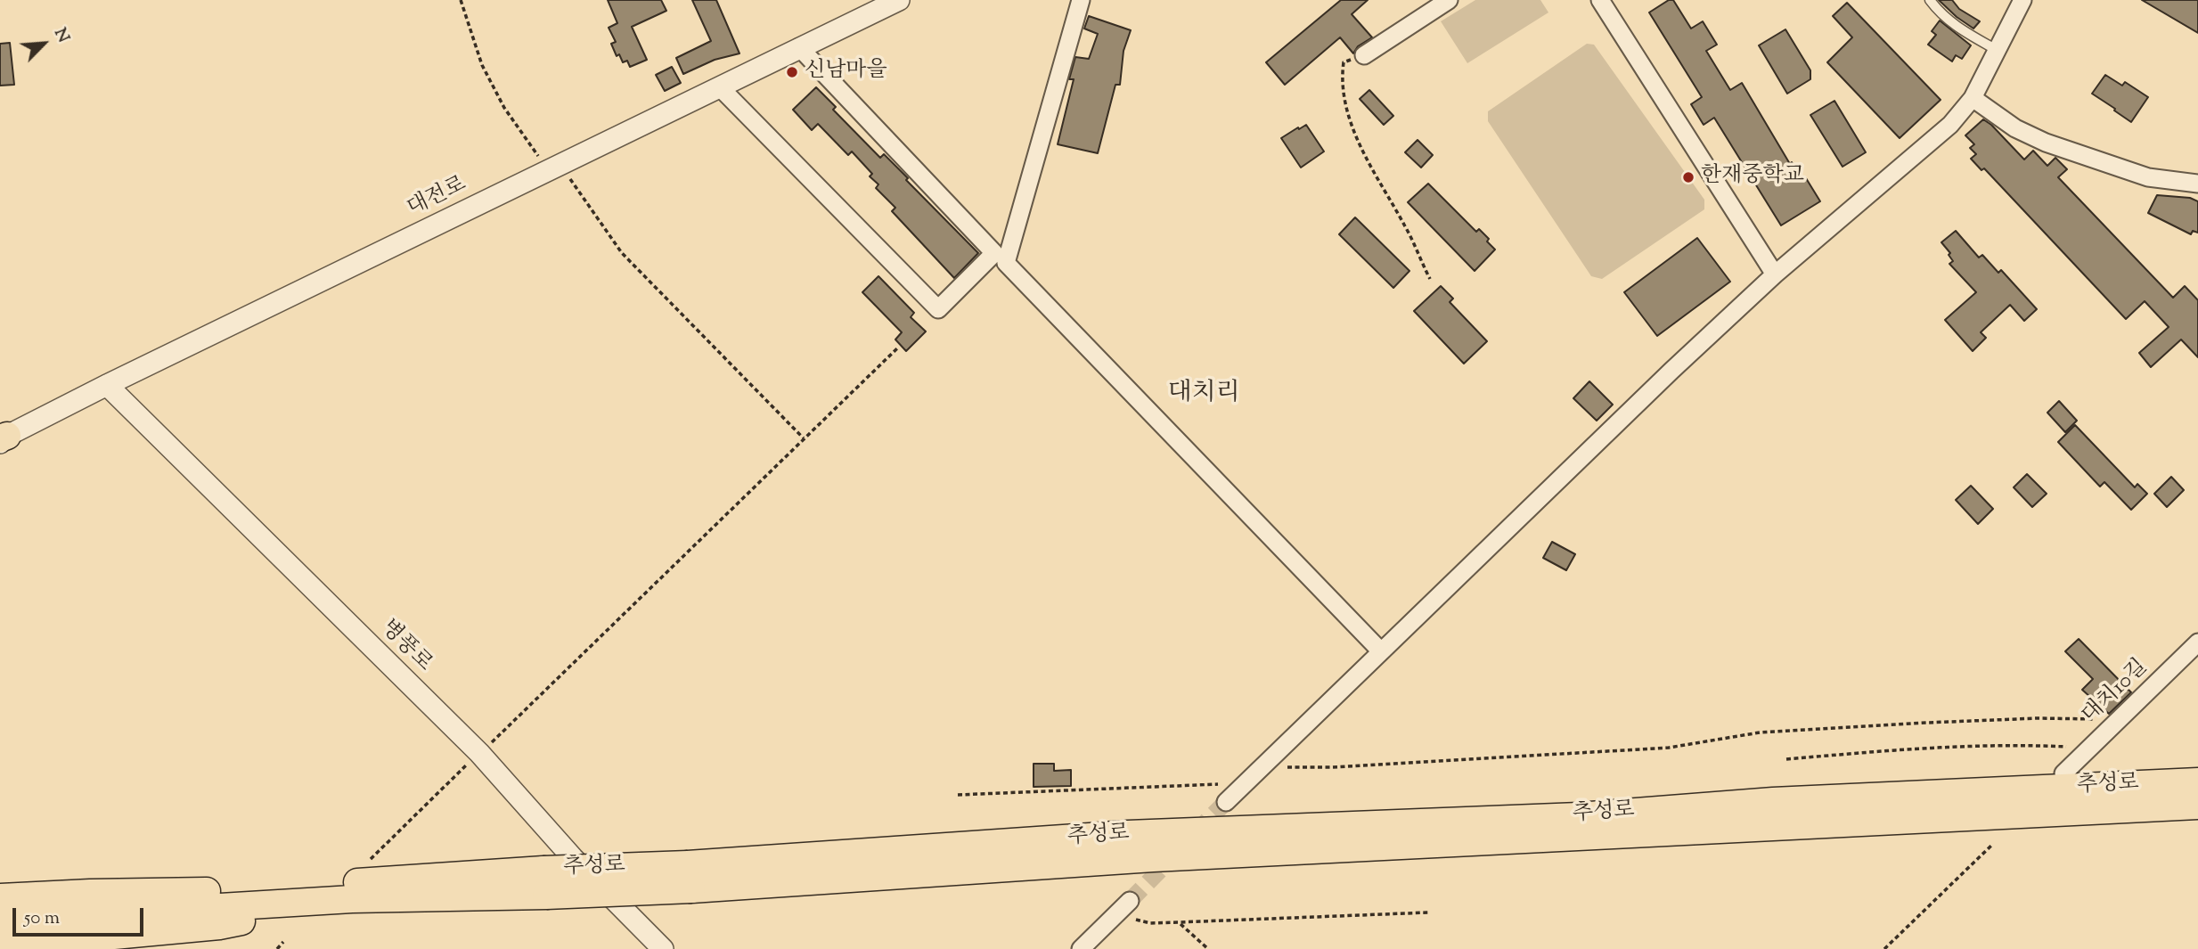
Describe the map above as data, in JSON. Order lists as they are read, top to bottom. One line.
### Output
{"streets":{"main road":["추성로"],"street":["대전로","병풍로","대치10길"]},"crossings":[["대전로","병풍로"]],"districts":["대치리"],"places":["신남마을","한재중학교"],"scale_bar":"50 m","north":"top right"}
